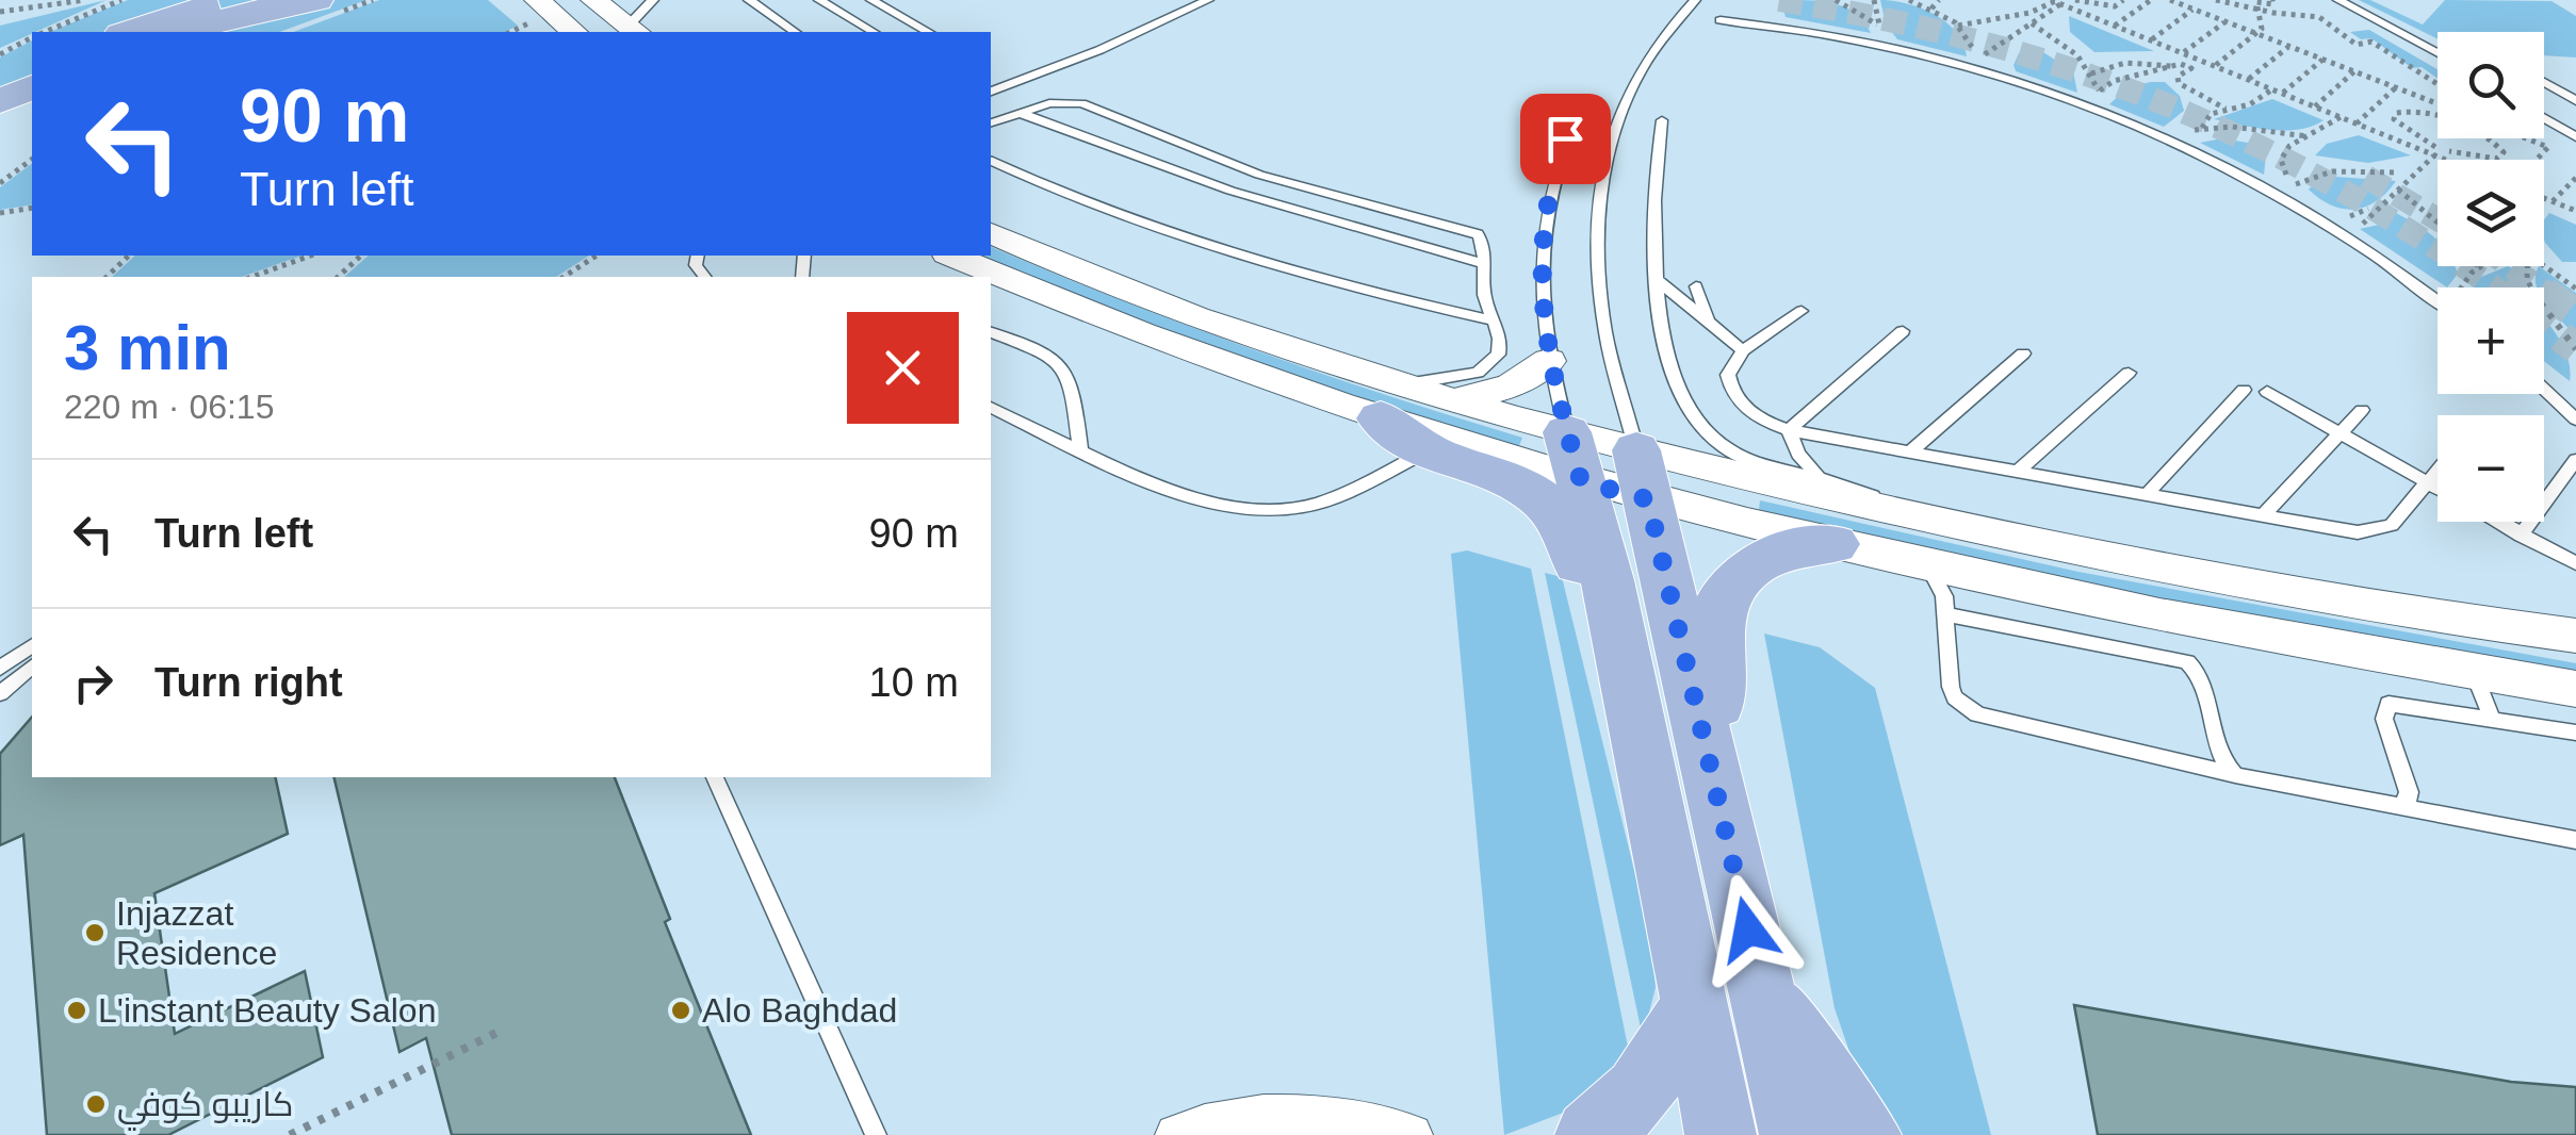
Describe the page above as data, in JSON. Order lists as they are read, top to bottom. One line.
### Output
{"places":["Injazzat Residence","L'instant Beauty Salon","Alo Baghdad","كاريبو كوفي"],"page":{"map_buttons":["+","−"],"turn":["90 m","Turn left"],"heading":["3 min","220 m · 06:15"],"list":[{"name":"Turn left","value":"90 m"},{"name":"Turn right","value":"10 m"}]}}
